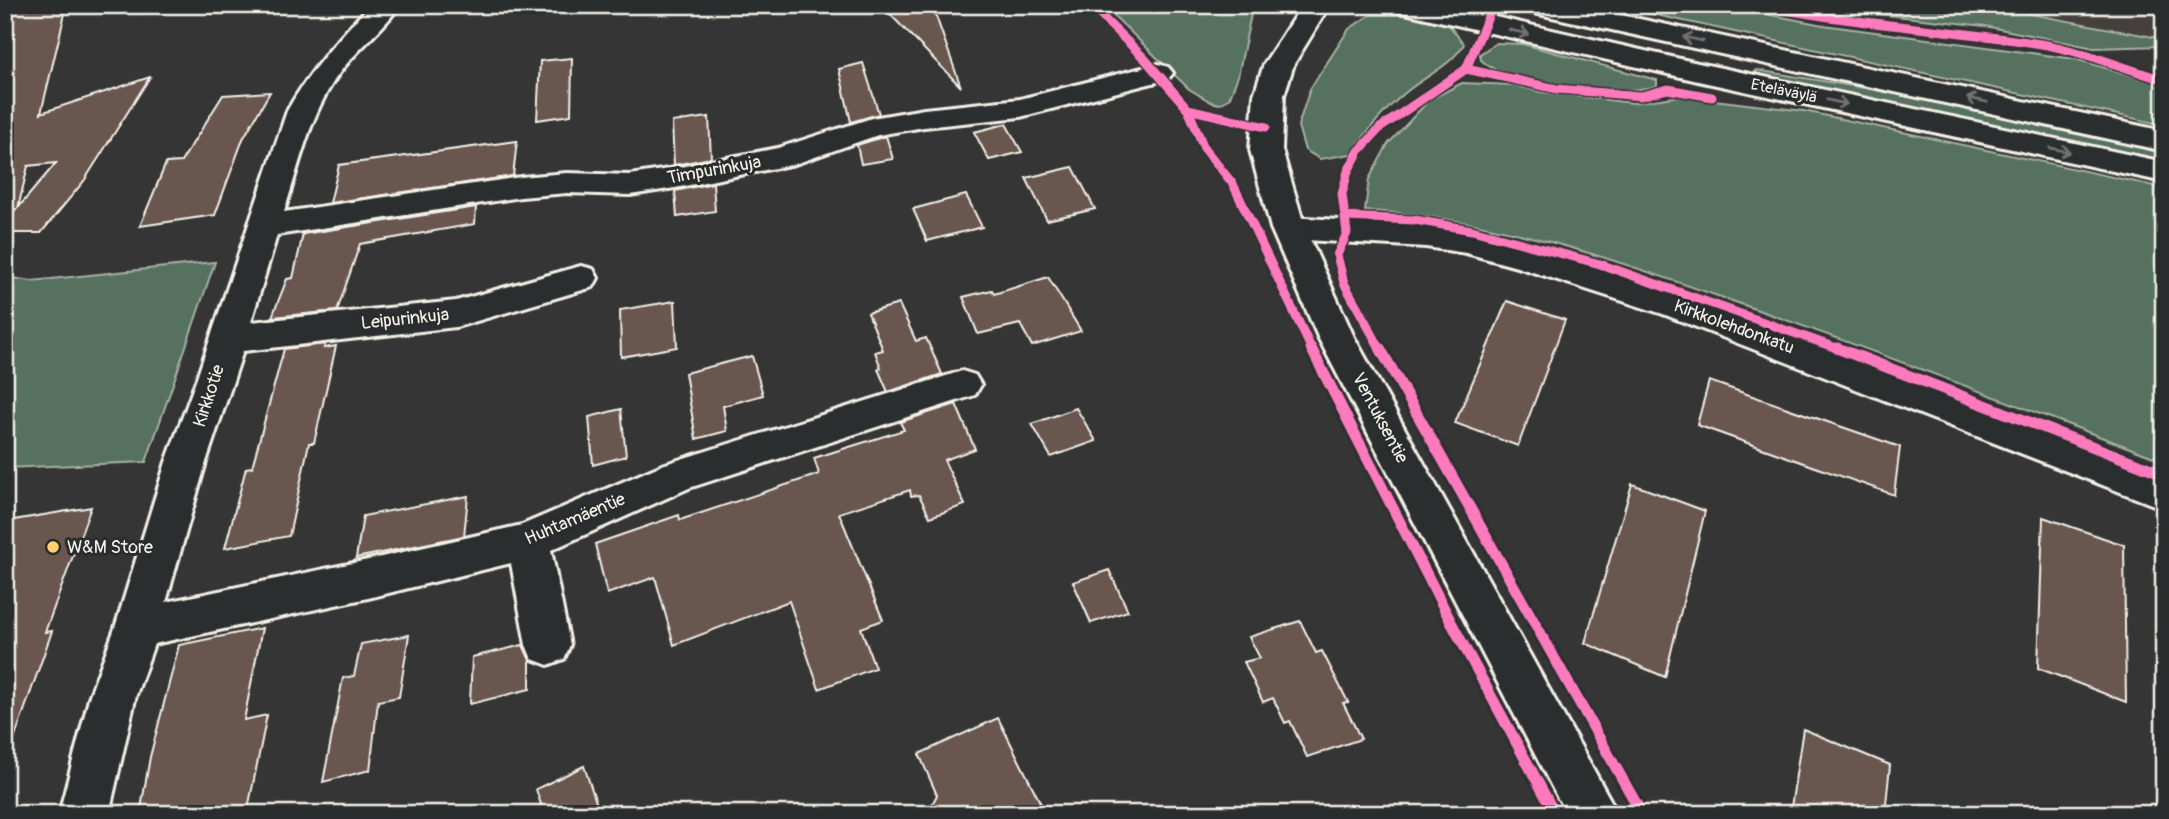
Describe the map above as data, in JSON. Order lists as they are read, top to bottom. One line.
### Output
{"streets":{"main road":["Eteläväylä","Timpurinkuja","Leipurinkuja","Kirkkolehdonkatu","Kirkkotie","Ventuksentie","Huhtamäentie"]},"crossings":[["Timpurinkuja","Kirkkotie"],["Leipurinkuja","Kirkkotie"],["Kirkkolehdonkatu","Ventuksentie"],["Kirkkotie","Huhtamäentie"]],"places":["W&M Store"]}
